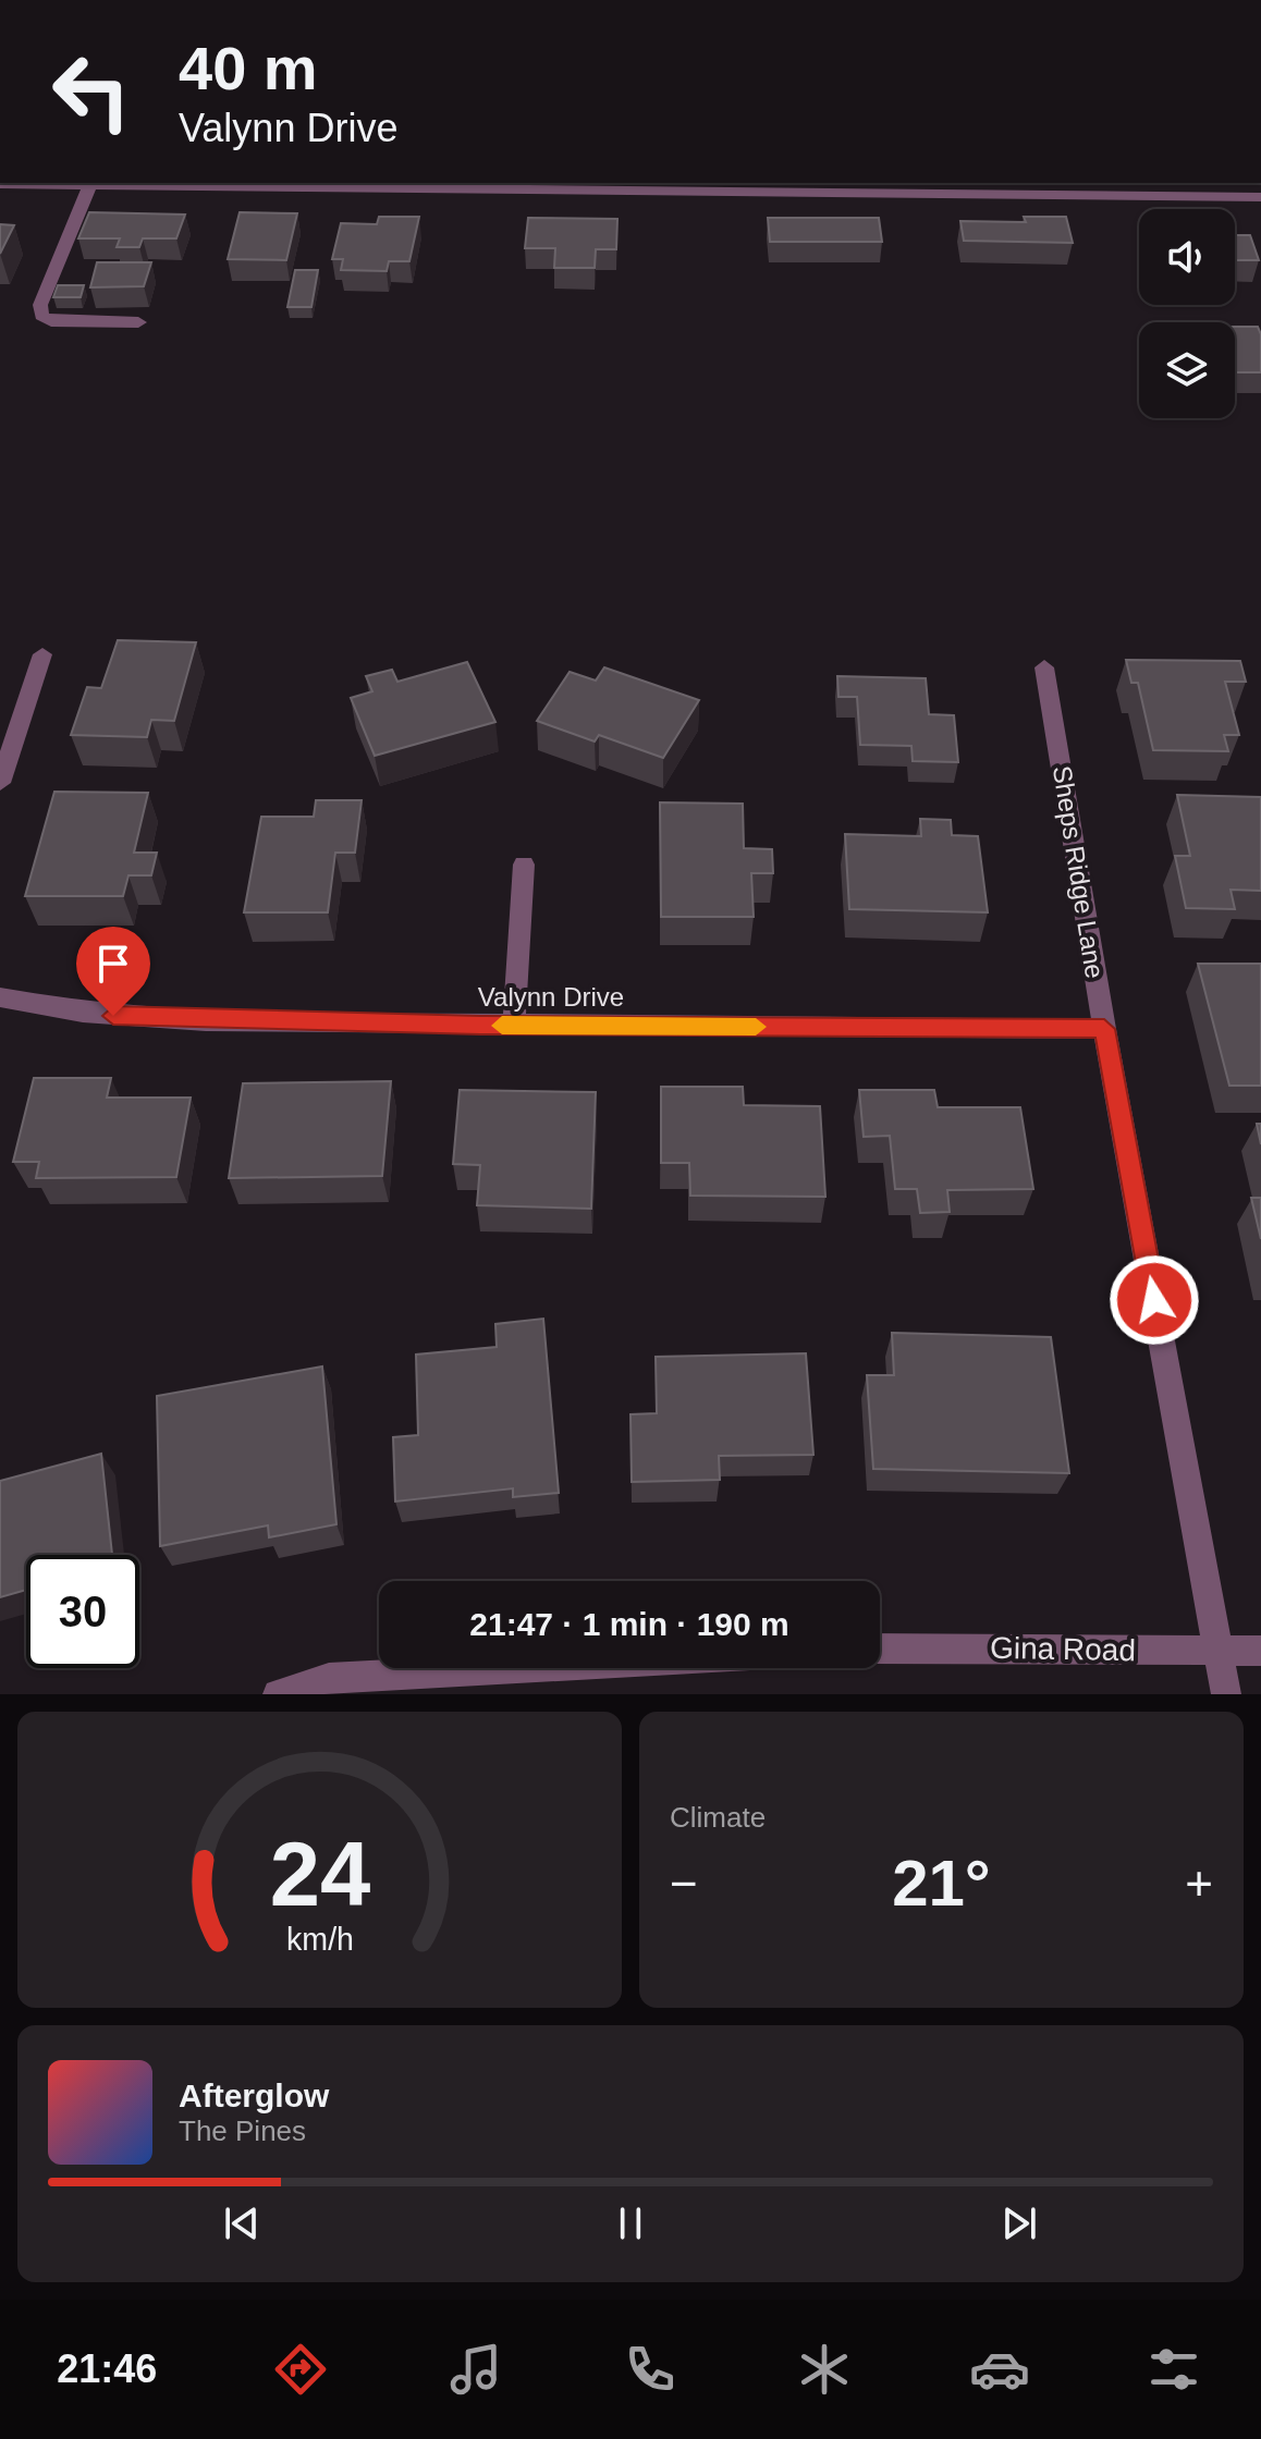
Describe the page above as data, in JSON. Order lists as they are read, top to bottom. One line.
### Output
{"streets":{"street":["Sheps Ridge Lane","Valynn Drive","Gina Road"]},"crossings":[["Sheps Ridge Lane","Valynn Drive"],["Sheps Ridge Lane","Gina Road"]],"page":{"turn":["40 m","Valynn Drive"],"limit":"30","trip":"21:47 · 1 min · 190 m","tile":"Climate","heat":["−","21°","+"],"song":["Afterglow","The Pines"],"tabs":"21:46","gauge":["24","km/h"]}}
